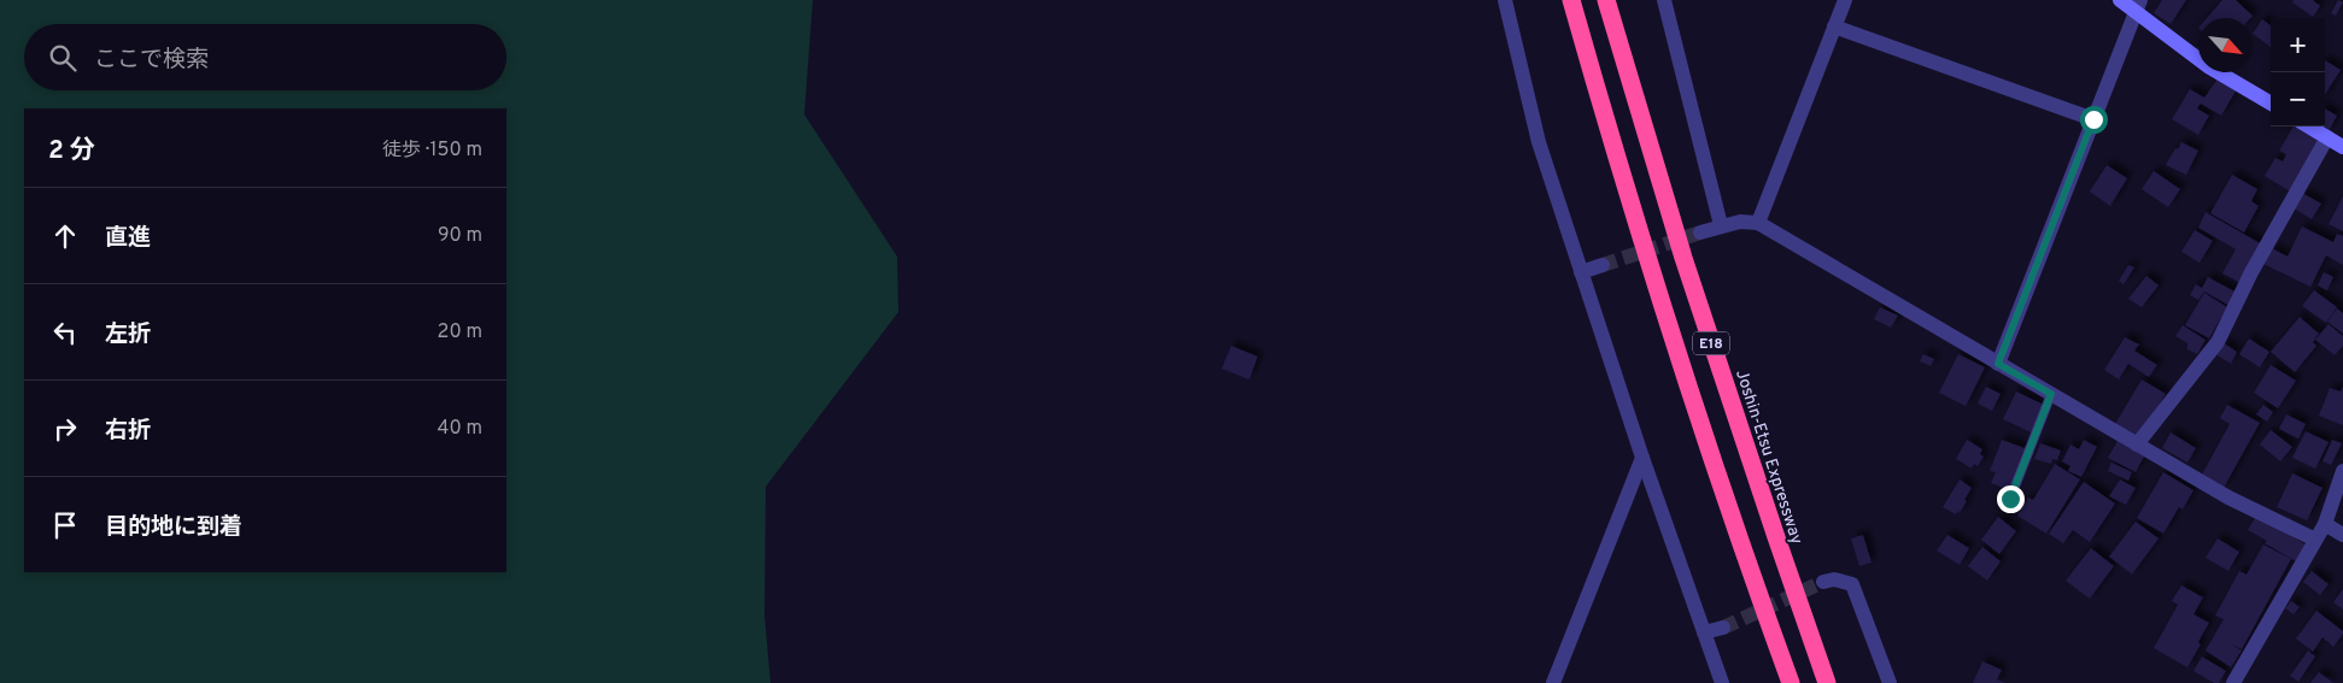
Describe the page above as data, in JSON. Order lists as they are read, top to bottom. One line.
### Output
{"streets":{"highway":["E18","Joshin-Etsu Expressway"]},"north":"bottom right","page":{"map_buttons":["+","−"],"search":"ここで検索","heading":["2 分","徒歩 · 150 m"],"list":[["直進","90 m"],["左折","20 m"],["右折","40 m"],"目的地に到着"]}}
